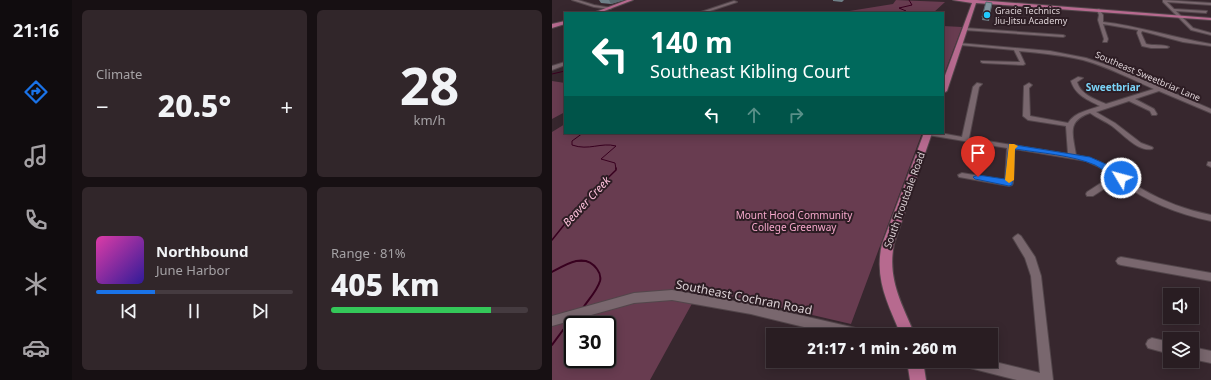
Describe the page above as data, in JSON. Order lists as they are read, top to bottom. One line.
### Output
{"streets":{"main road":["South Troutdale Road"],"street":["Southeast Sweetbriar Lane","Southeast Cochran Road"]},"districts":["Sweetbriar"],"water":["Beaver Creek"],"parks":["Mount Hood Community College Greenway"],"places":["Gracie Technics Jiu-Jitsu Academy"],"page":{"tabs":"21:16","tile":["Climate",["28","km/h"],["Range · 81%","405 km"]],"turn":["140 m","Southeast Kibling Court"],"heat":["−","20.5°","+"],"song":["Northbound","June Harbor"],"limit":"30","trip":"21:17 · 1 min · 260 m"}}
